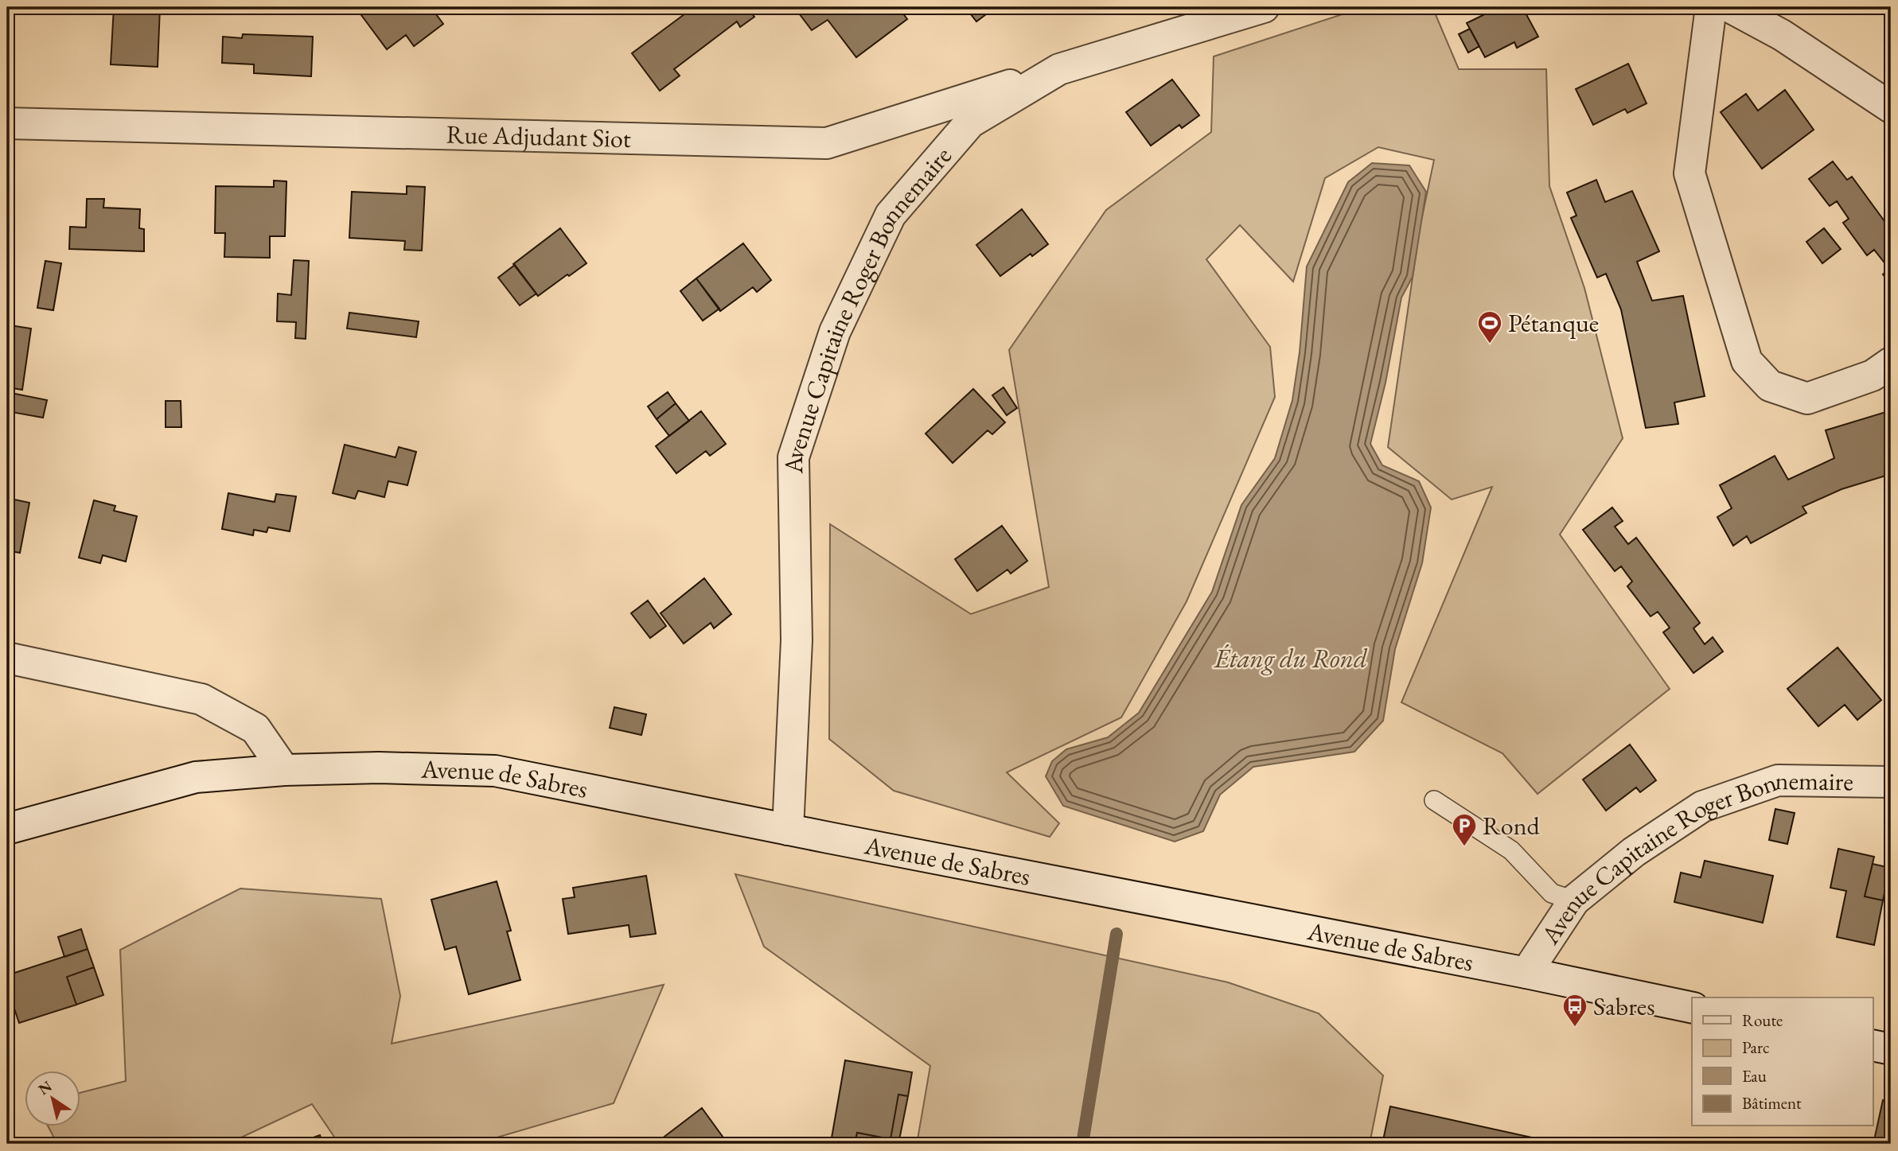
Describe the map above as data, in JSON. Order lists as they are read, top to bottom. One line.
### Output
{"streets":{"street":["Rue Adjudant Siot","Avenue Capitaine Roger Bonnemaire","Avenue de Sabres"]},"crossings":[["Rue Adjudant Siot","Avenue Capitaine Roger Bonnemaire"],["Avenue Capitaine Roger Bonnemaire","Avenue de Sabres"]],"water":["Étang du Rond"],"places":{"sports":["Pétanque"],"parking":["Rond"],"bus stop":["Sabres"]},"legend":["Route","Parc","Eau","Bâtiment"],"north":"top left"}
